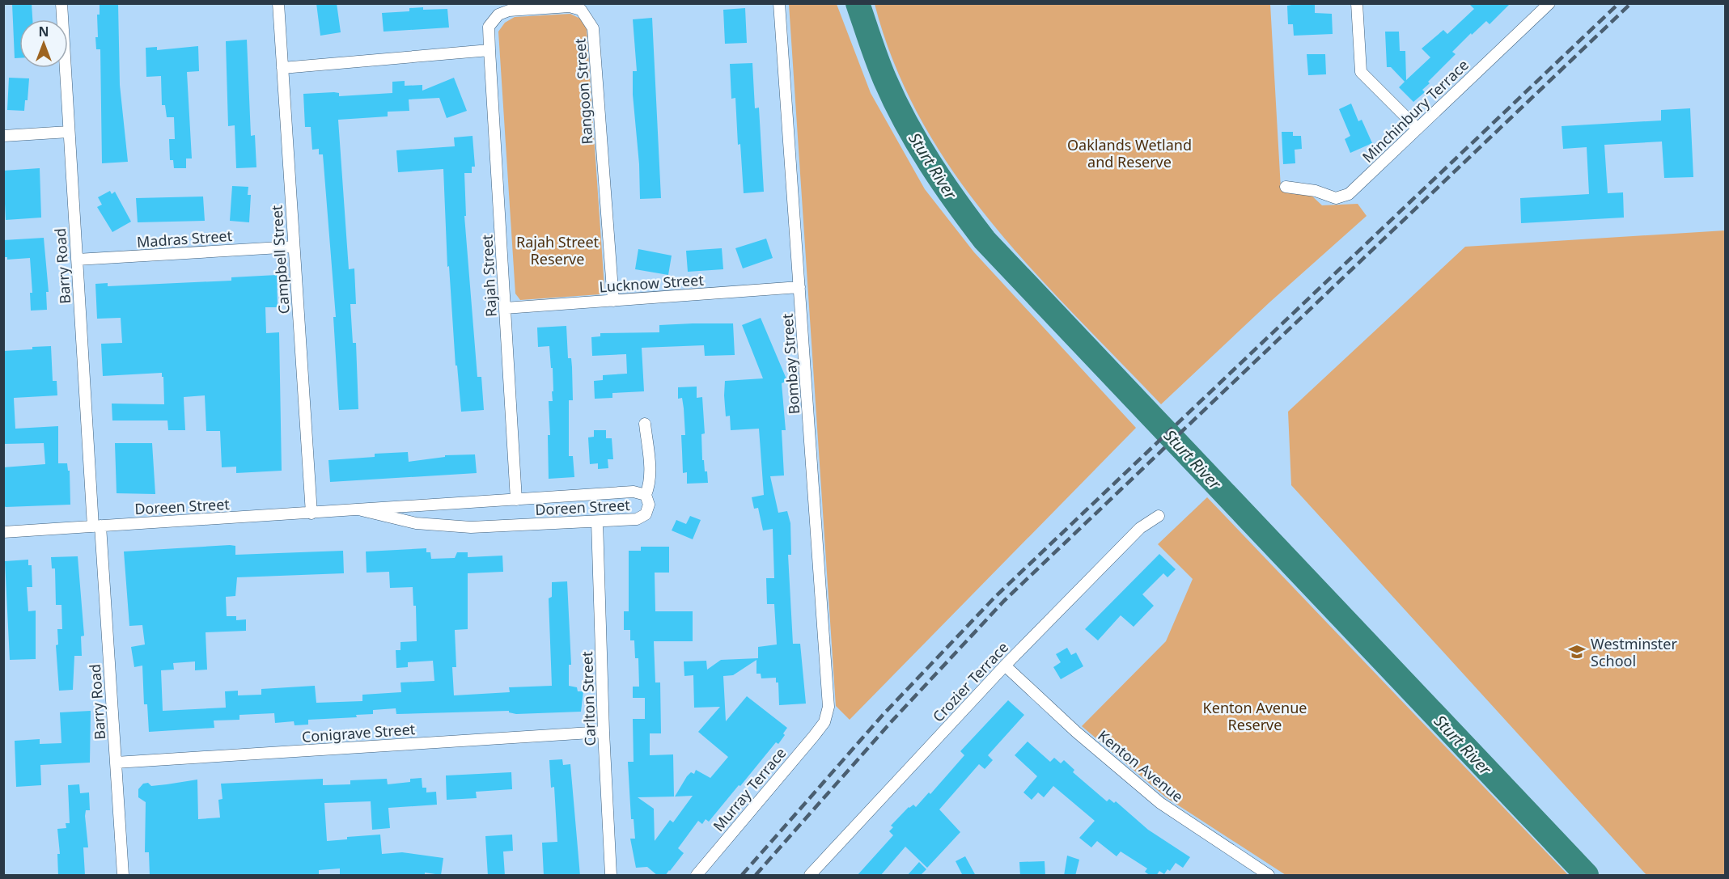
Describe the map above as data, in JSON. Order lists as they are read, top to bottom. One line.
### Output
{"streets":{"street":["Rangoon Street","Minchinbury Terrace","Madras Street","Campbell Street","Barry Road","Rajah Street","Lucknow Street","Bombay Street","Doreen Street","Crozier Terrace","Carlton Street","Conigrave Street","Kenton Avenue","Murray Terrace"]},"crossings":[["Rangoon Street","Rajah Street"],["Rangoon Street","Lucknow Street"],["Madras Street","Campbell Street"],["Madras Street","Barry Road"],["Campbell Street","Doreen Street"],["Barry Road","Doreen Street"],["Barry Road","Conigrave Street"],["Rajah Street","Lucknow Street"],["Rajah Street","Doreen Street"],["Lucknow Street","Bombay Street"],["Bombay Street","Murray Terrace"],["Doreen Street","Carlton Street"],["Crozier Terrace","Kenton Avenue"],["Carlton Street","Conigrave Street"]],"water":["Sturt River"],"parks":["Oaklands Wetland and Reserve","Rajah Street Reserve","Kenton Avenue Reserve"],"places":{"school or university":["Westminster School"]},"north":"top"}
